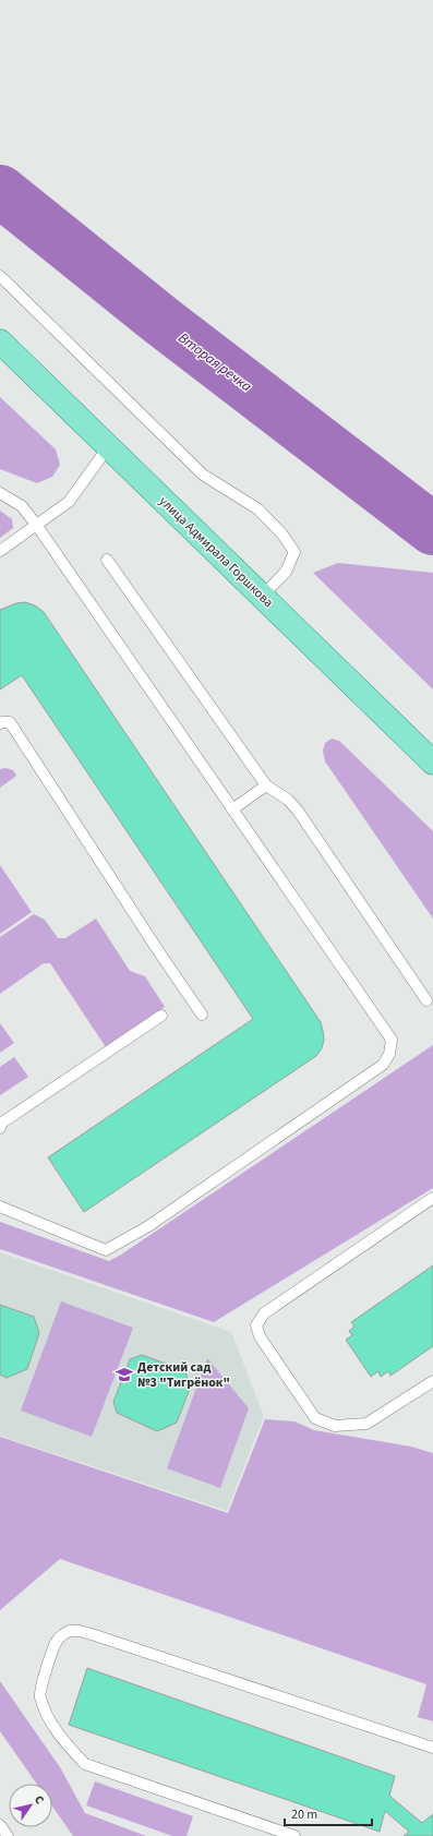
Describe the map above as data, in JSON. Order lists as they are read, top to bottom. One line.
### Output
{"streets":{"main road":["улица Адмирала Горшкова"]},"water":["Вторая речка"],"places":{"school or university":["Детский сад №3 \"Тигрёнок\""]},"scale_bar":"20 m","north":"top right"}
